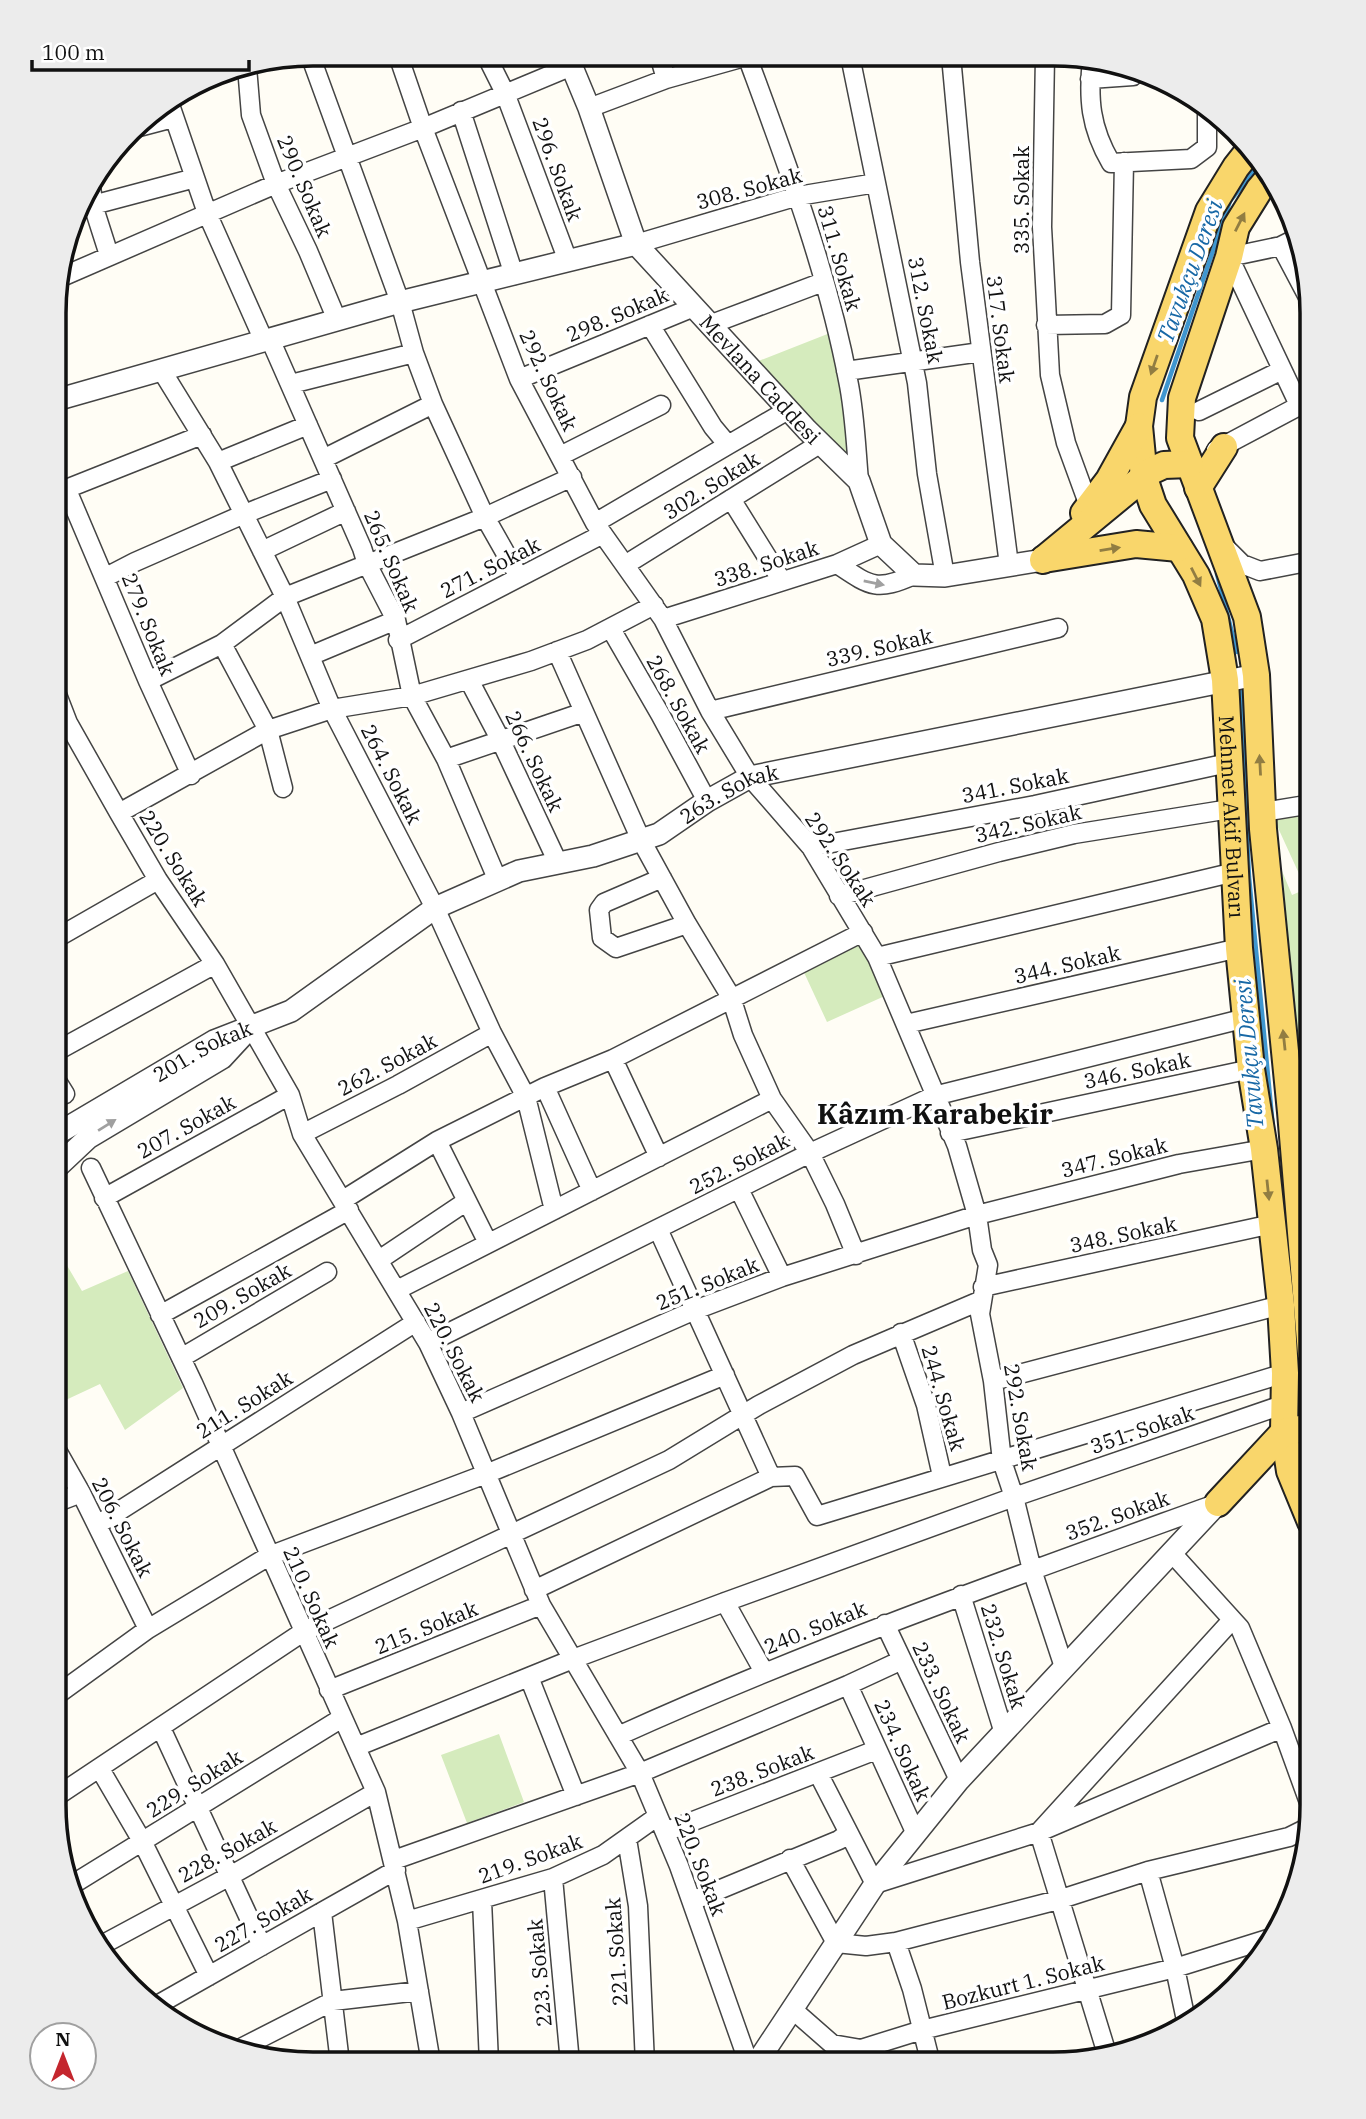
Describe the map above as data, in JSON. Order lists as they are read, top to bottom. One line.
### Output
{"streets":{"main road":["Mehmet Akif Bulvarı"],"street":["296. Sokak","290. Sokak","308. Sokak","335. Sokak","311. Sokak","312. Sokak","298. Sokak","317. Sokak","Mevlana Caddesi","292. Sokak","302. Sokak","265. Sokak","338. Sokak","271. Sokak","279. Sokak","339. Sokak","268. Sokak","266. Sokak","264. Sokak","341. Sokak","263. Sokak","342. Sokak","220. Sokak","344. Sokak","201. Sokak","262. Sokak","346. Sokak","207. Sokak","347. Sokak","252. Sokak","348. Sokak","251. Sokak","209. Sokak","244. Sokak","211. Sokak","351. Sokak","352. Sokak","206. Sokak","210. Sokak","215. Sokak","240. Sokak","232. Sokak","233. Sokak","234. Sokak","238. Sokak","229. Sokak","228. Sokak","219. Sokak","227. Sokak","221. Sokak","223. Sokak","Bozkurt 1. Sokak"]},"crossings":[["308. Sokak","311. Sokak"],["308. Sokak","312. Sokak"],["308. Sokak","Mevlana Caddesi"],["311. Sokak","Mevlana Caddesi"],["298. Sokak","Mevlana Caddesi"],["298. Sokak","292. Sokak"],["Mevlana Caddesi","302. Sokak"],["Mevlana Caddesi","338. Sokak"],["Mevlana Caddesi","271. Sokak"],["292. Sokak","302. Sokak"],["292. Sokak","338. Sokak"],["292. Sokak","271. Sokak"],["292. Sokak","339. Sokak"],["292. Sokak","341. Sokak"],["292. Sokak","263. Sokak"],["292. Sokak","342. Sokak"],["292. Sokak","344. Sokak"],["292. Sokak","346. Sokak"],["292. Sokak","347. Sokak"],["292. Sokak","252. Sokak"],["292. Sokak","348. Sokak"],["292. Sokak","251. Sokak"],["292. Sokak","351. Sokak"],["292. Sokak","352. Sokak"],["292. Sokak","240. Sokak"],["265. Sokak","338. Sokak"],["265. Sokak","271. Sokak"],["265. Sokak","263. Sokak"],["338. Sokak","279. Sokak"],["338. Sokak","268. Sokak"],["338. Sokak","266. Sokak"],["338. Sokak","264. Sokak"],["338. Sokak","220. Sokak"],["268. Sokak","263. Sokak"],["266. Sokak","263. Sokak"],["264. Sokak","263. Sokak"],["264. Sokak","262. Sokak"],["341. Sokak","Mehmet Akif Bulvarı"],["263. Sokak","Mehmet Akif Bulvarı"],["263. Sokak","220. Sokak"],["263. Sokak","201. Sokak"],["Mehmet Akif Bulvarı","342. Sokak"],["Mehmet Akif Bulvarı","344. Sokak"],["Mehmet Akif Bulvarı","346. Sokak"],["Mehmet Akif Bulvarı","347. Sokak"],["Mehmet Akif Bulvarı","252. Sokak"],["Mehmet Akif Bulvarı","348. Sokak"],["Mehmet Akif Bulvarı","351. Sokak"],["220. Sokak","201. Sokak"],["220. Sokak","262. Sokak"],["220. Sokak","207. Sokak"],["220. Sokak","252. Sokak"],["220. Sokak","348. Sokak"],["220. Sokak","251. Sokak"],["220. Sokak","211. Sokak"],["220. Sokak","351. Sokak"],["220. Sokak","215. Sokak"],["220. Sokak","240. Sokak"],["220. Sokak","238. Sokak"],["220. Sokak","219. Sokak"],["220. Sokak","227. Sokak"],["207. Sokak","210. Sokak"],["347. Sokak","251. Sokak"],["348. Sokak","244. Sokak"],["348. Sokak","210. Sokak"],["209. Sokak","210. Sokak"],["211. Sokak","206. Sokak"],["211. Sokak","210. Sokak"],["351. Sokak","210. Sokak"],["352. Sokak","240. Sokak"],["210. Sokak","215. Sokak"],["210. Sokak","229. Sokak"],["210. Sokak","228. Sokak"],["210. Sokak","219. Sokak"],["210. Sokak","227. Sokak"],["240. Sokak","232. Sokak"],["240. Sokak","233. Sokak"],["233. Sokak","227. Sokak"],["234. Sokak","238. Sokak"],["234. Sokak","227. Sokak"],["238. Sokak","219. Sokak"],["219. Sokak","221. Sokak"],["219. Sokak","223. Sokak"]],"districts":["Kâzım Karabekir"],"water":["Tavukçu Deresi"],"scale_bar":"100 m","north":"top"}
